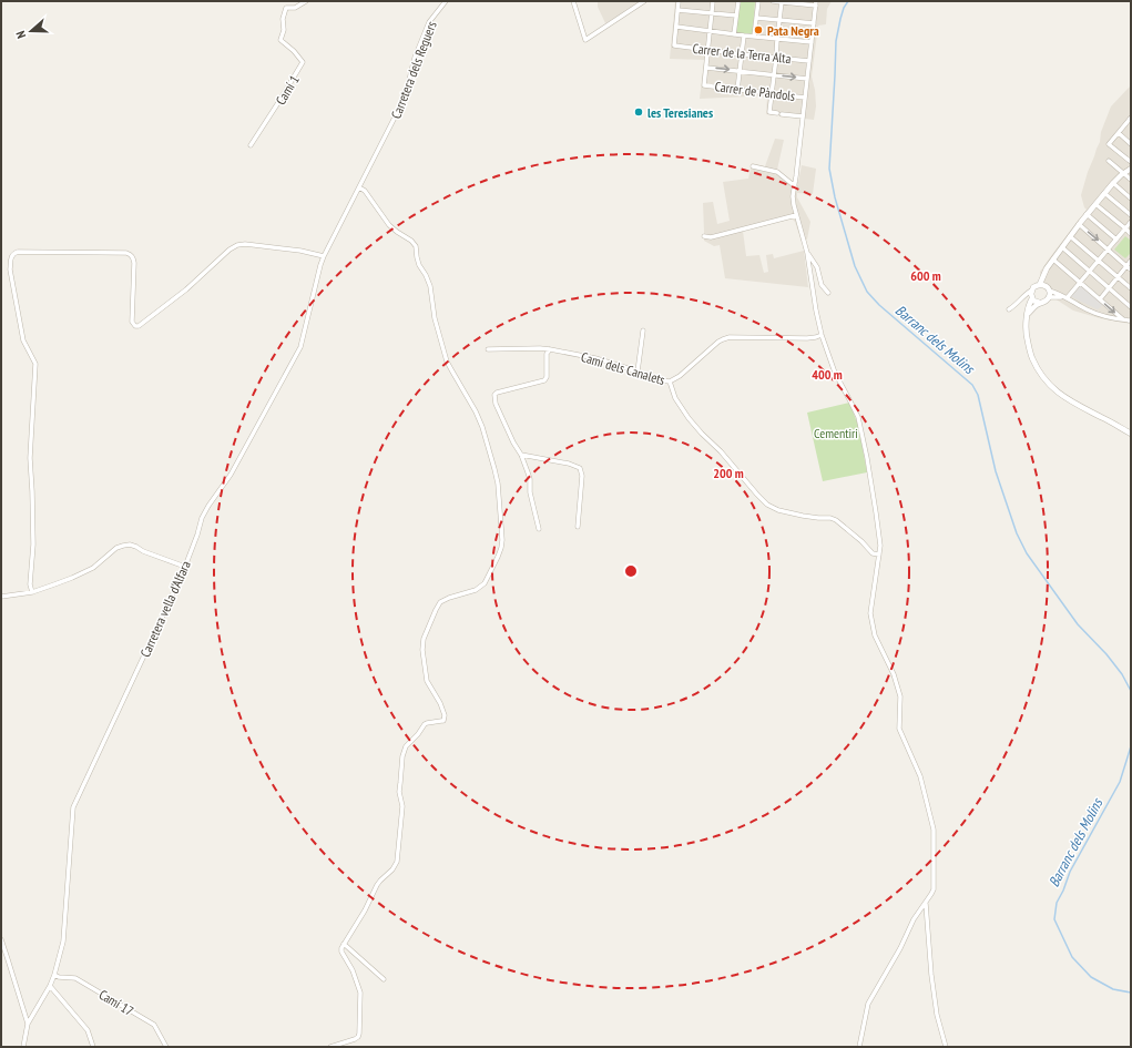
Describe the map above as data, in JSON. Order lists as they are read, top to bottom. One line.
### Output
{"streets":{"street":["Carrer de la Terra Alta","Carretera dels Reguers","Camí 1","Carrer de Pàndols","Camí dels Canalets","Carretera vella d'Alfara","Camí 17"]},"crossings":[["Carretera dels Reguers","Carretera vella d'Alfara"],["Carretera vella d'Alfara","Camí 17"]],"water":["Barranc dels Molins"],"parks":["Cementiri"],"places":["Pata Negra","les Teresianes"],"north":"left","rings":["600 m","400 m","200 m"]}
